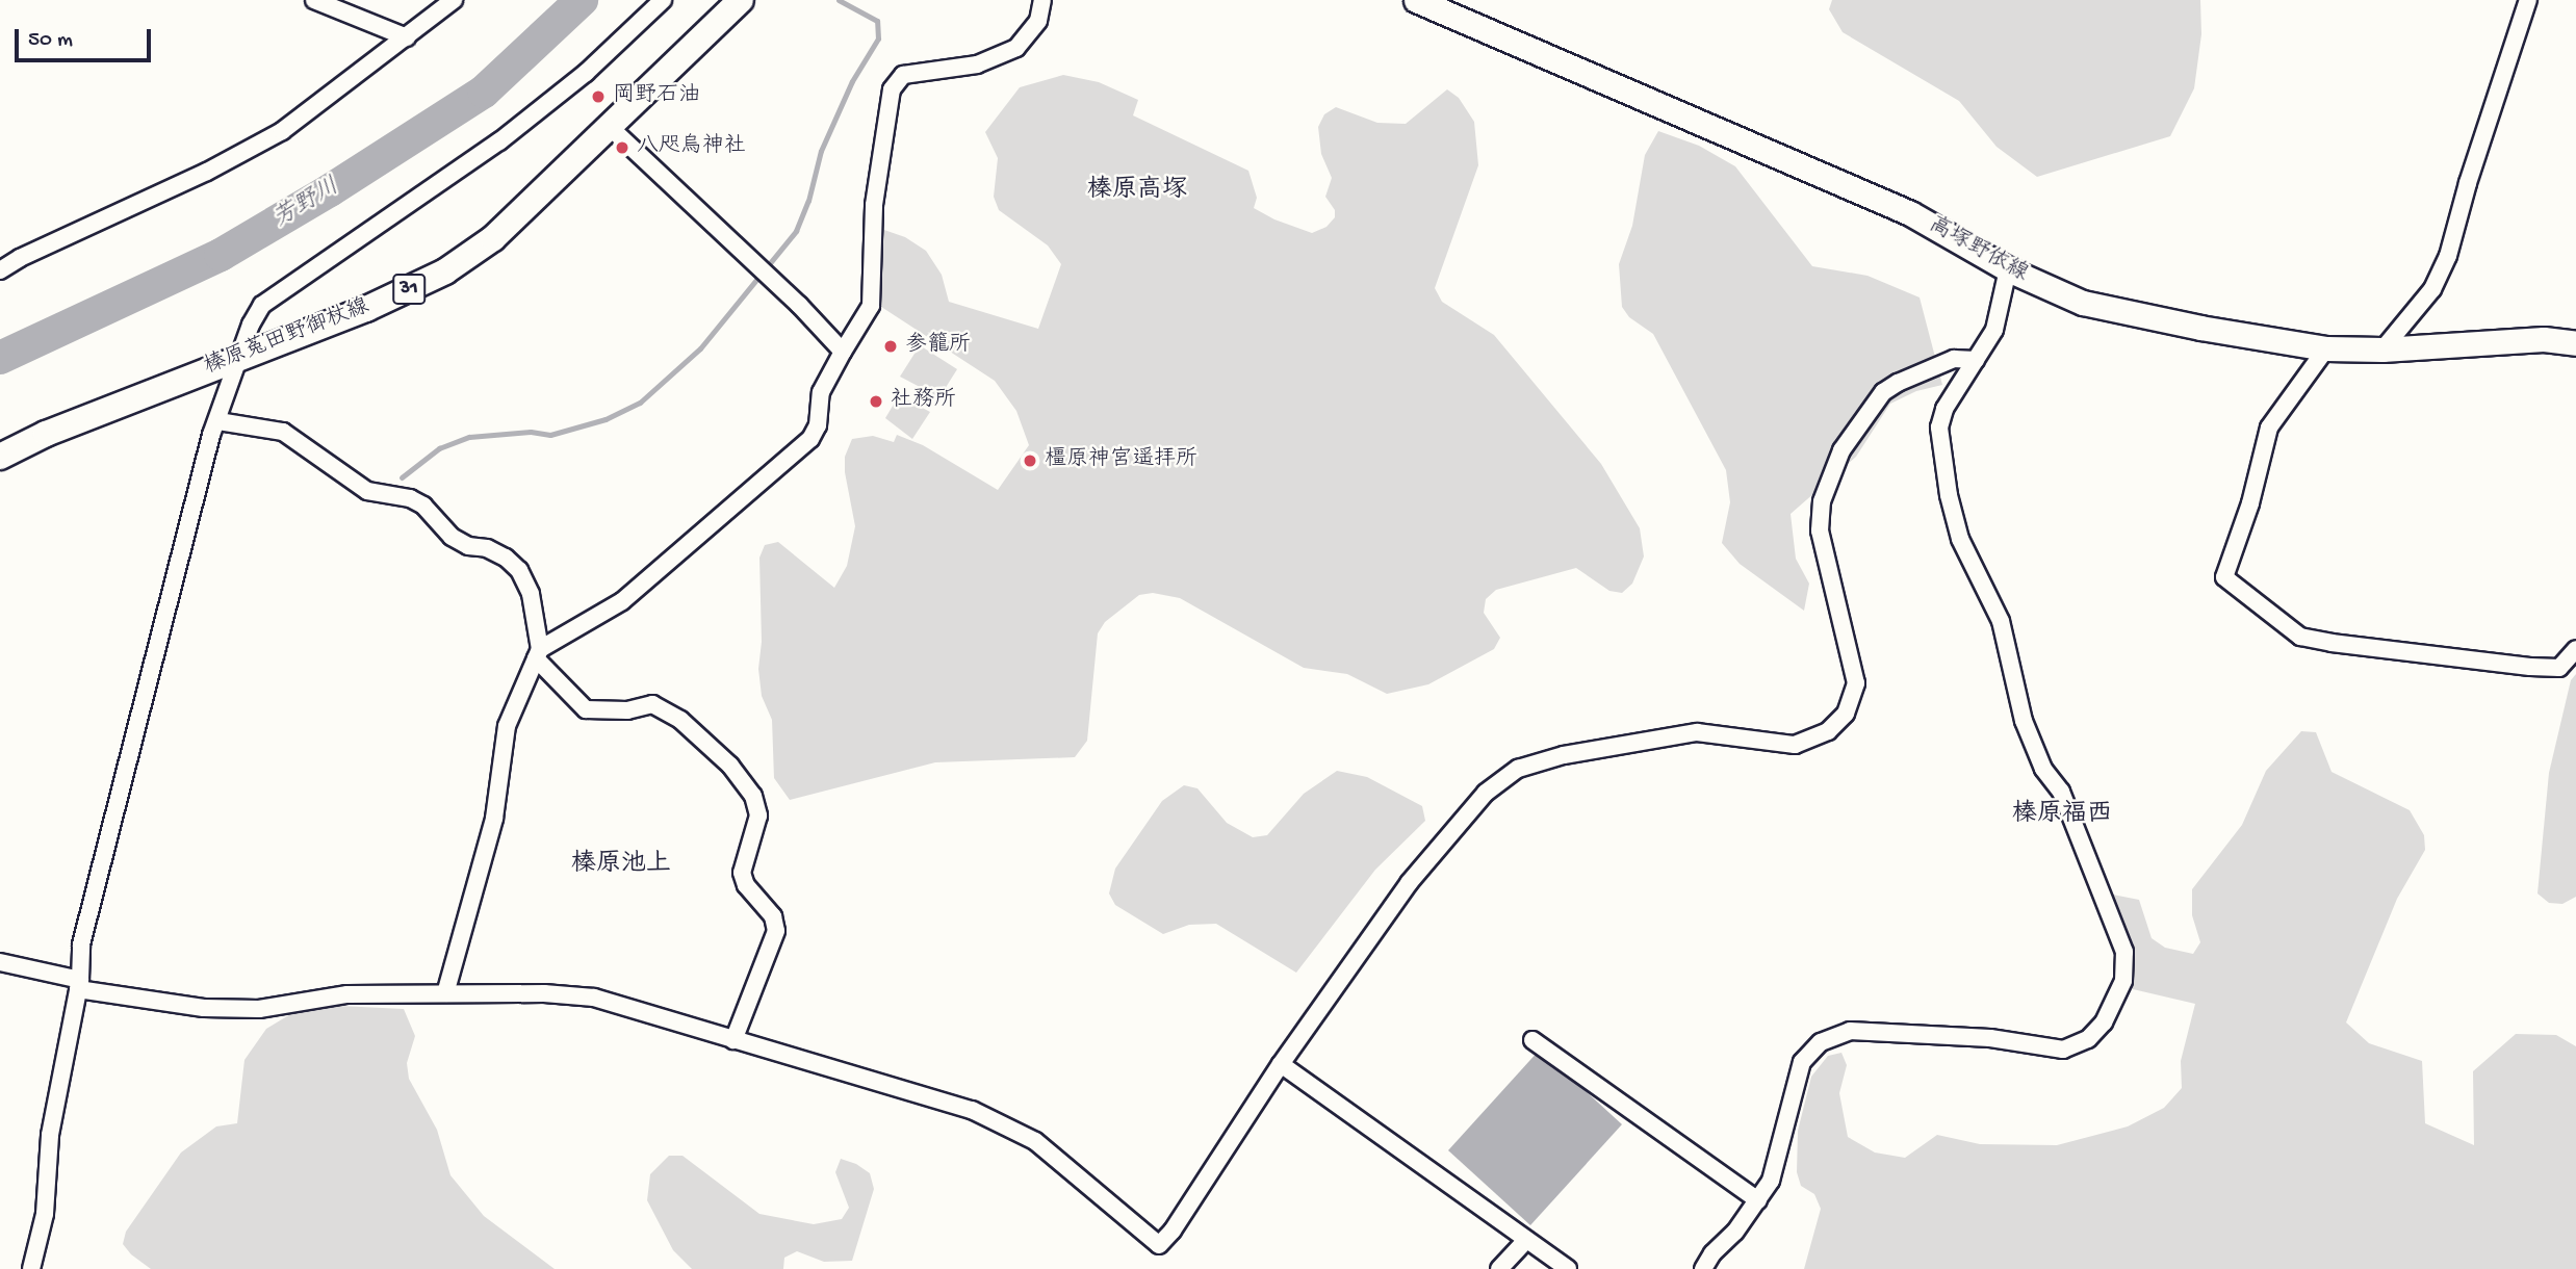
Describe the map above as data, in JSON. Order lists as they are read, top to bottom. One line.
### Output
{"streets":{"main road":["高塚野依線","31","榛原菟田野御杖線"]},"districts":["榛原高塚","榛原福西","榛原池上"],"water":["芳野川"],"places":["岡野石油","八咫烏神社","参籠所","社務所","橿原神宮遥拝所"],"scale_bar":"50 m"}
